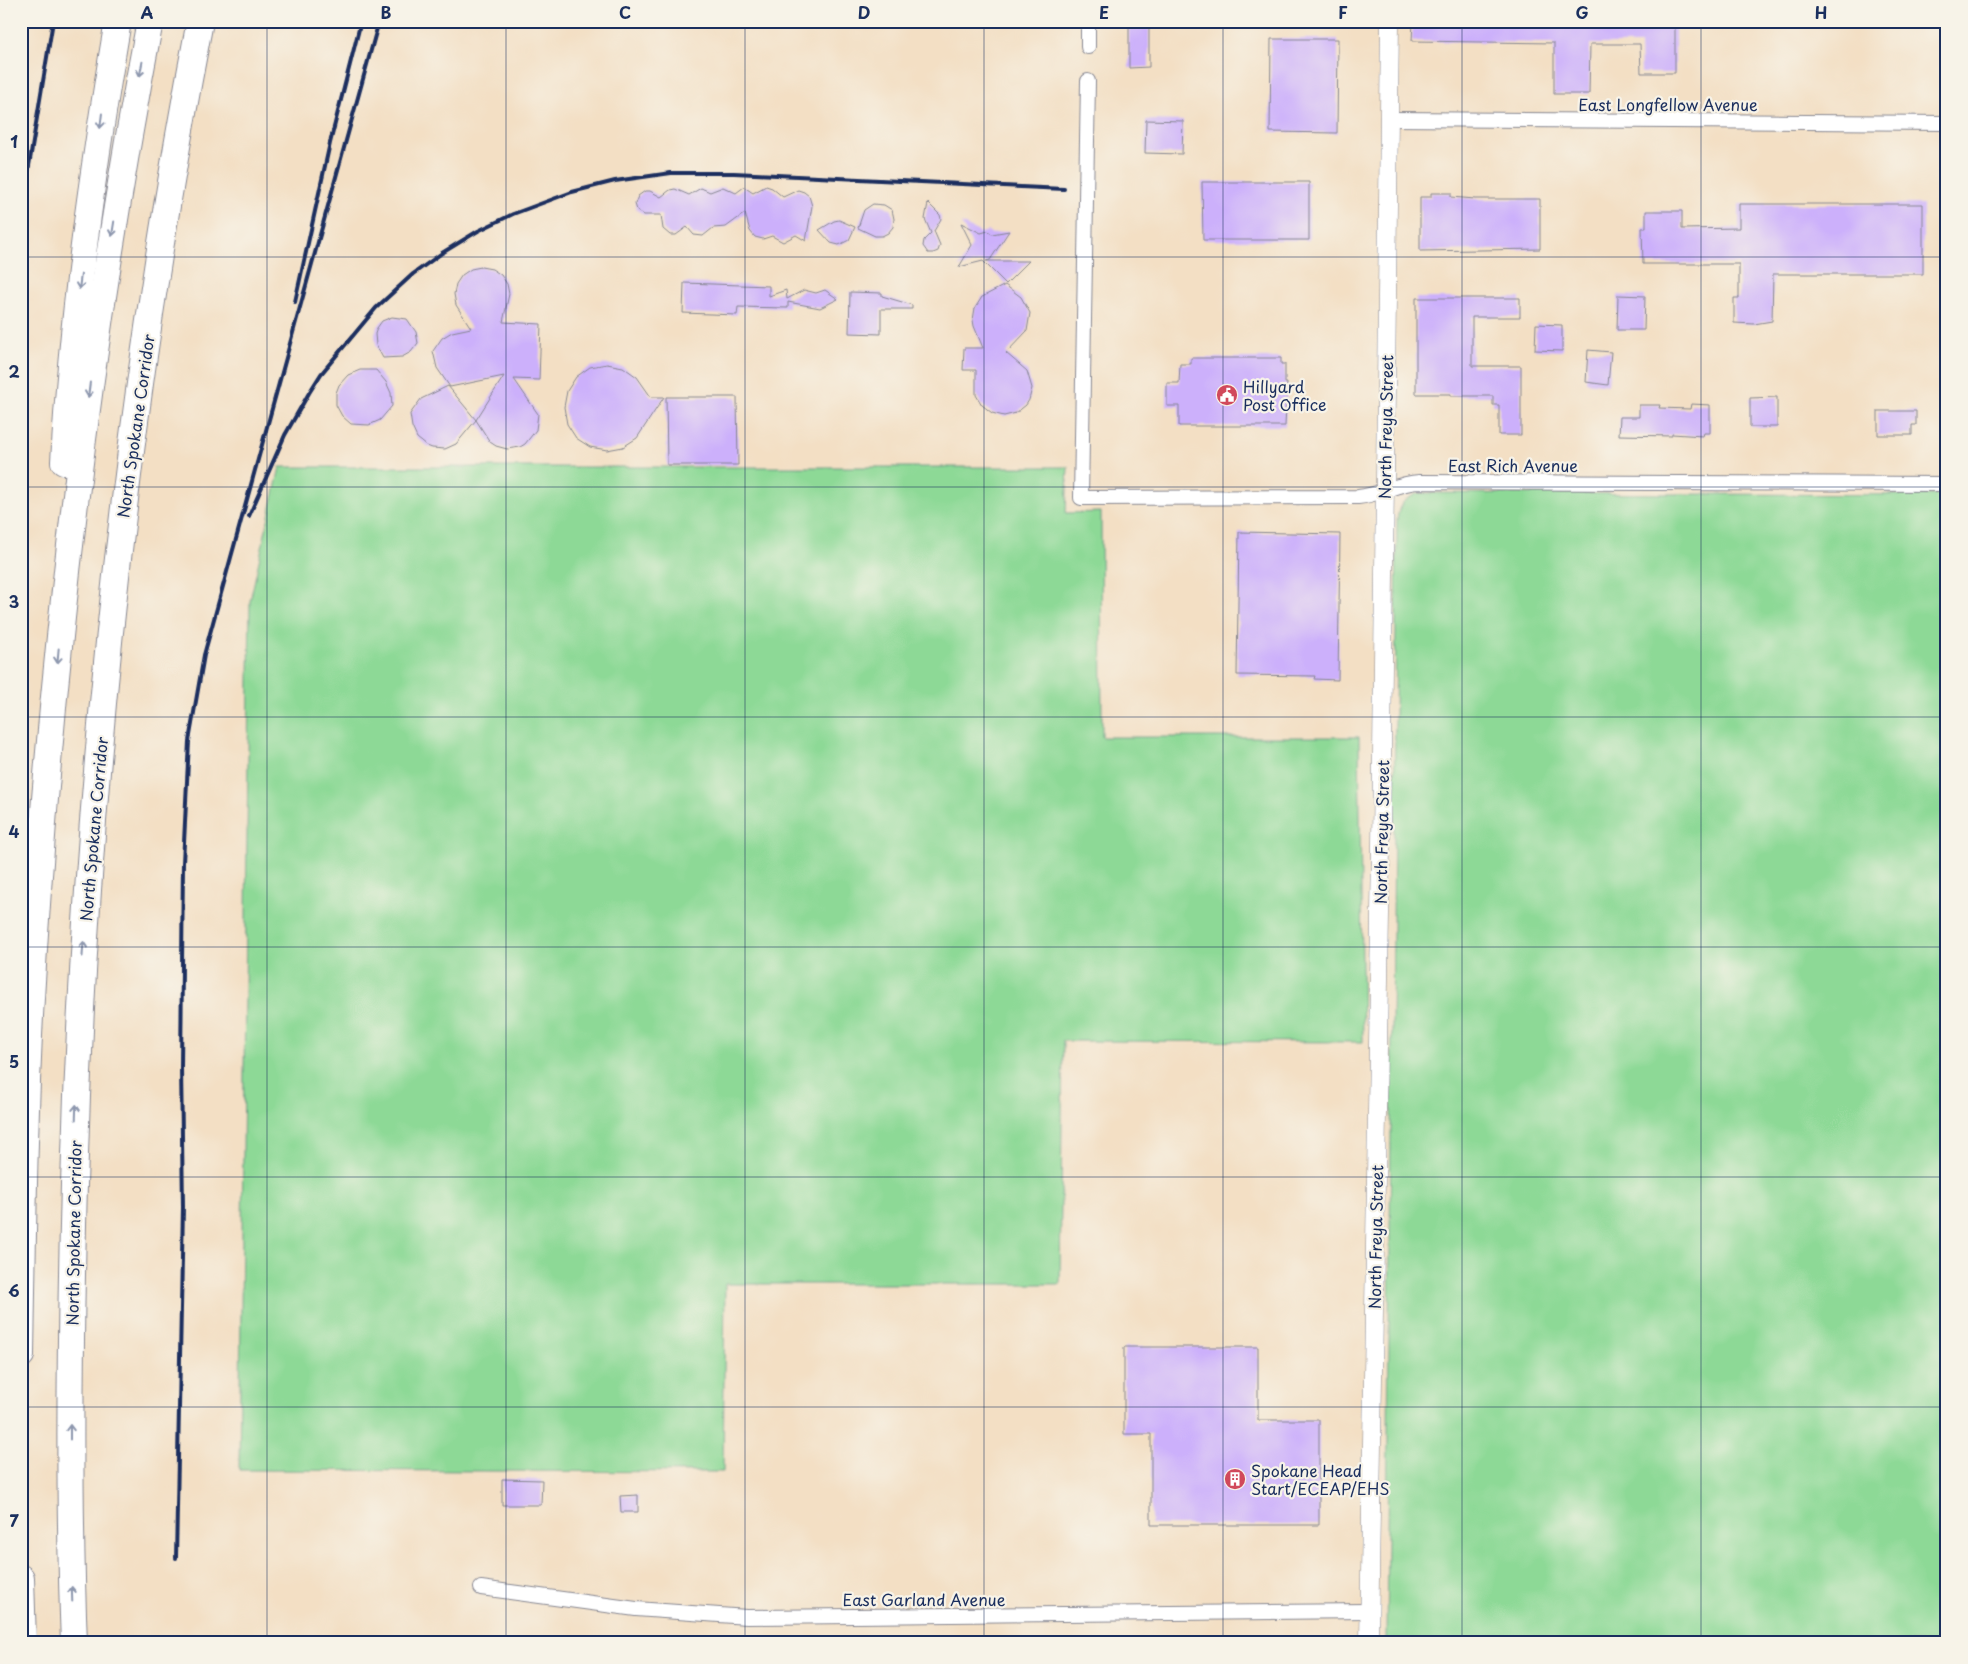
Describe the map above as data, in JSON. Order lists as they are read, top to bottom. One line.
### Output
{"streets":{"highway":["North Spokane Corridor"],"street":["East Longfellow Avenue","North Freya Street","East Rich Avenue","East Garland Avenue"]},"crossings":[["East Longfellow Avenue","North Freya Street"],["North Freya Street","East Rich Avenue"],["North Freya Street","East Garland Avenue"]],"places":{"public building":["Hillyard Post Office"],"building":["Spokane Head Start/ECEAP/EHS"]},"grid":{"columns":["A","B","C","D","E","F","G","H"],"rows":["1","2","3","4","5","6","7"]}}
